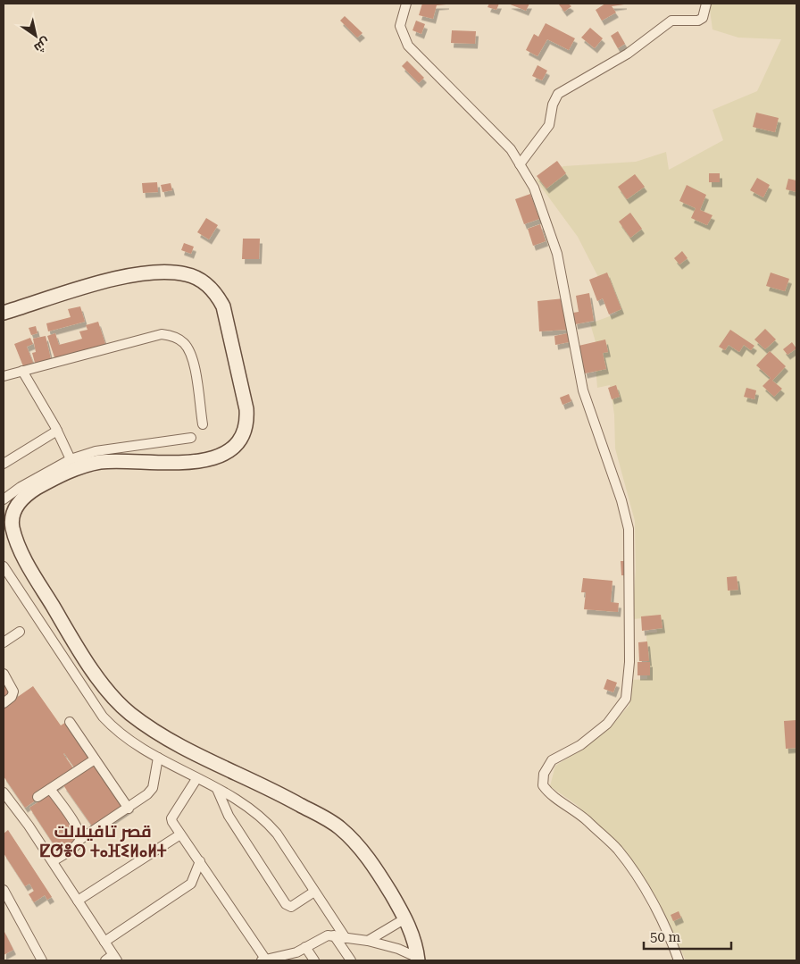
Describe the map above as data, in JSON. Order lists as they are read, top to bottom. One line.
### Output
{"districts":["قصر تافيلالت ⵇⵚⴻⵔ ⵜⴰⴼⵉⵍⴰⵍⵜ"],"scale_bar":"50 m","north":"bottom right"}
